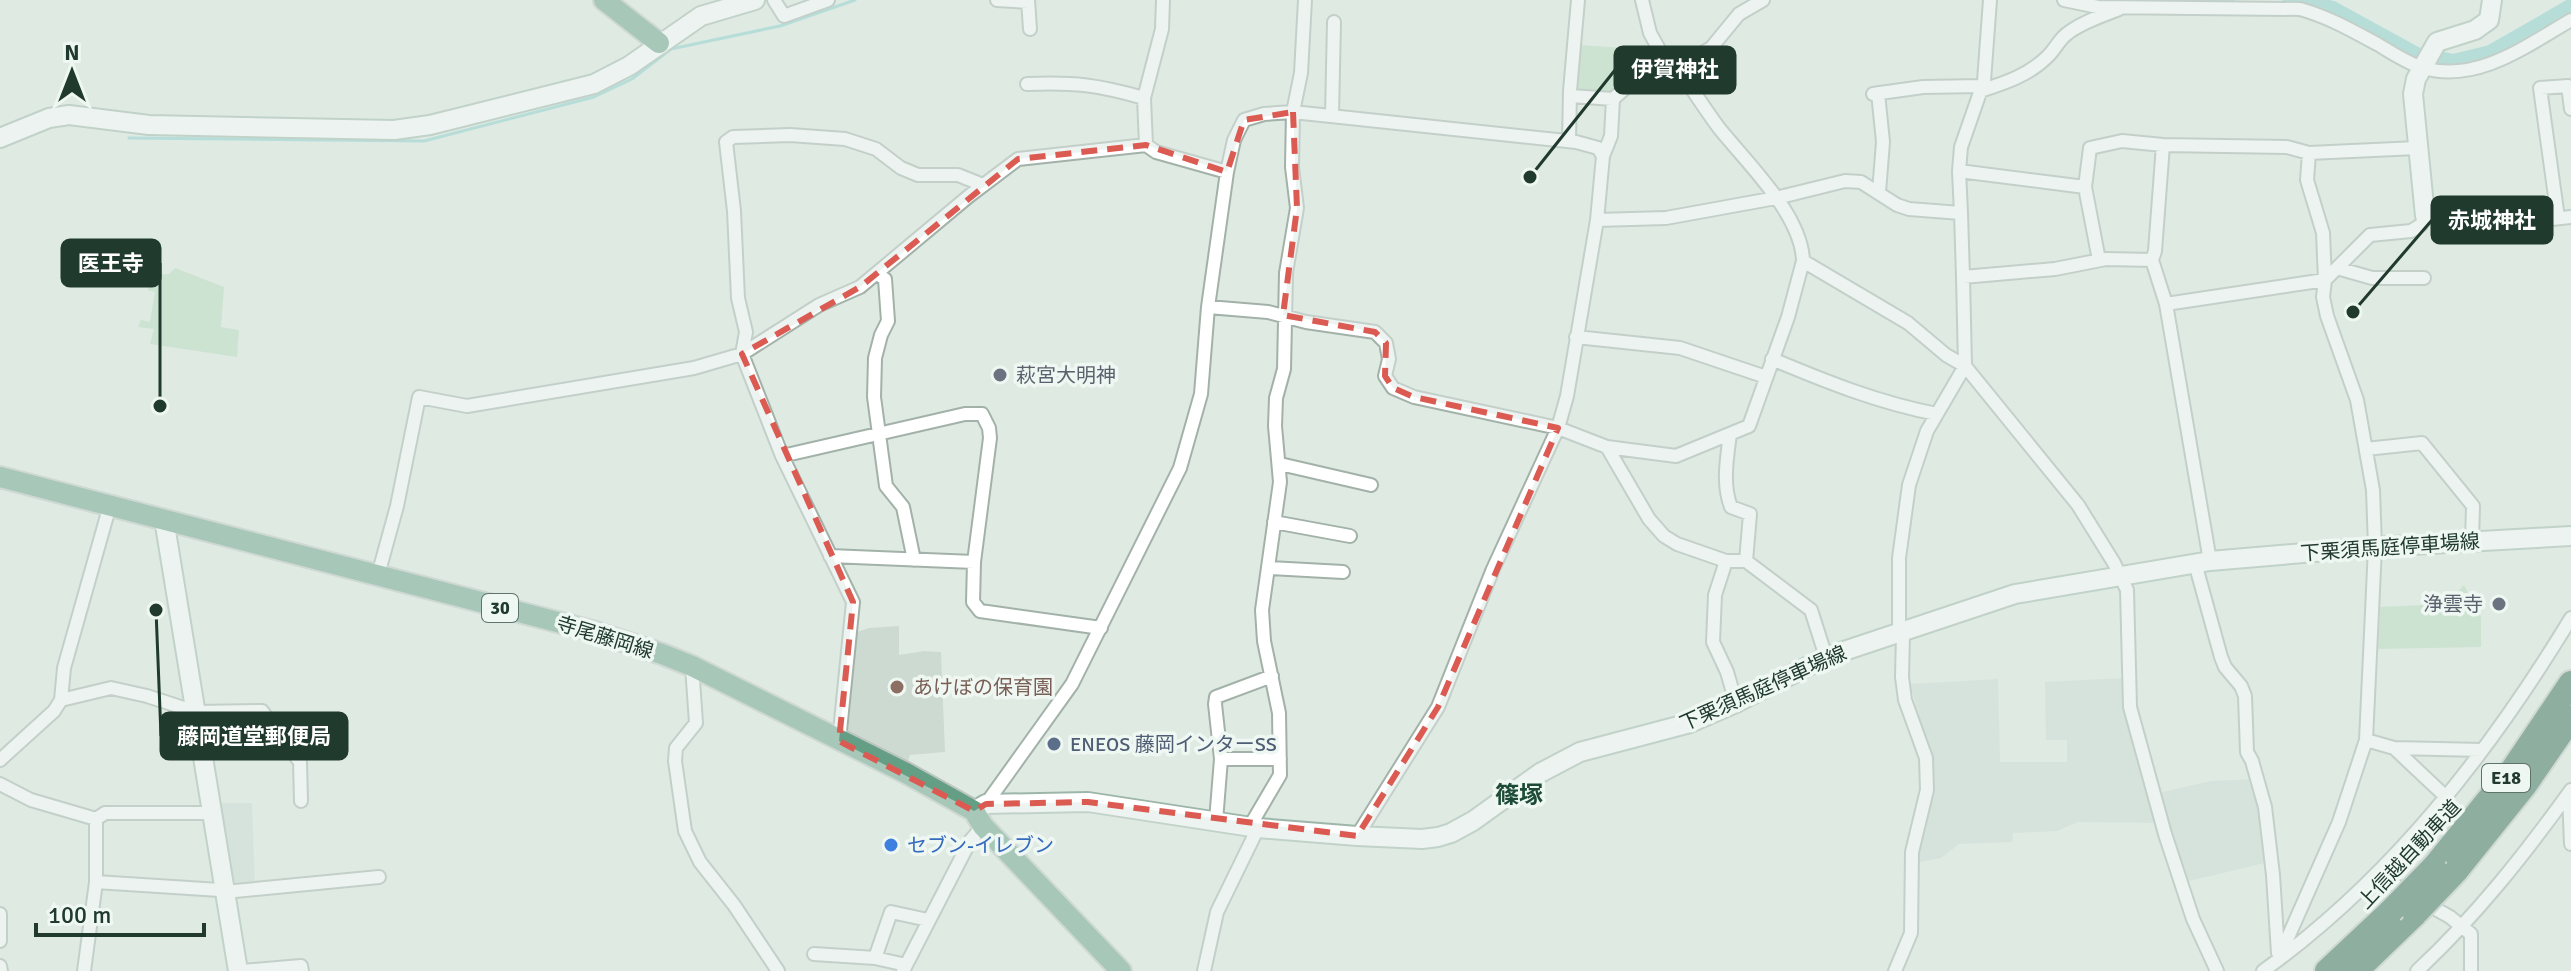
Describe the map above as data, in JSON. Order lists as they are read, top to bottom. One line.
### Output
{"streets":{"highway":["E18","上信越自動車道"],"main road":["下栗須馬庭停車場線","30","寺尾藤岡線"]},"crossings":[["下栗須馬庭停車場線","寺尾藤岡線"]],"districts":["篠塚"],"places":["伊賀神社","赤城神社","萩宮大明神","医王寺","浄雲寺","藤岡道堂郵便局","あけぼの保育園","ENEOS 藤岡インターSS","セブン-イレブン"],"scale_bar":"100 m","north":"top"}
